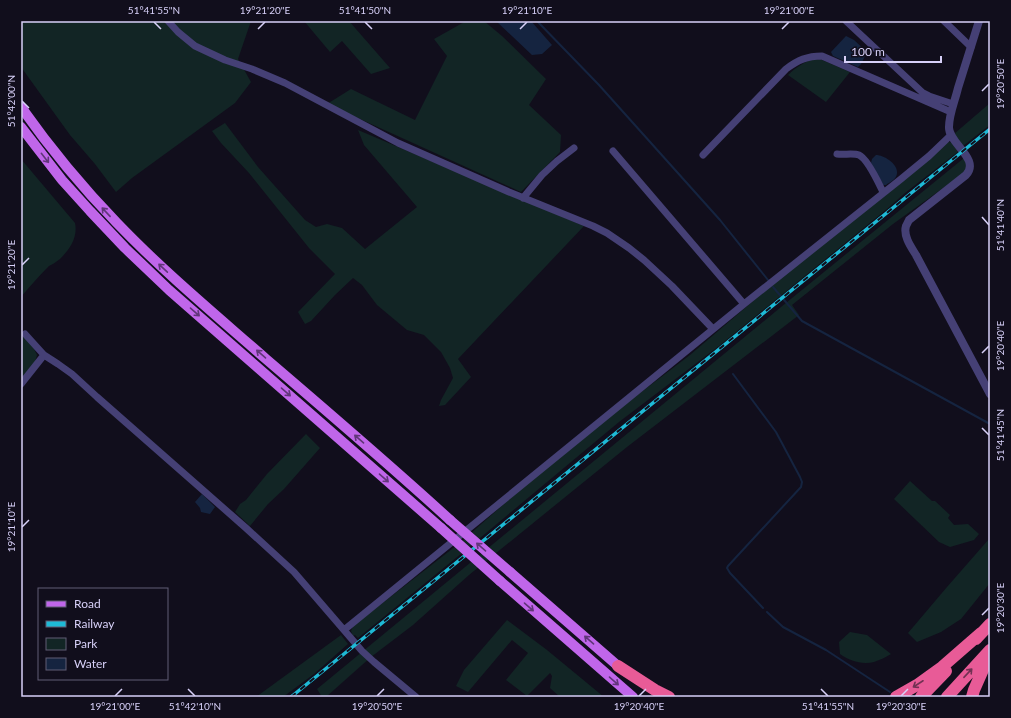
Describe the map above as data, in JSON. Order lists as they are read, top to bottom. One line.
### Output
{"legend":["Road","Railway","Park","Water"],"scale_bar":"100 m","coordinates":["51°41'55\"N","19°21'20\"E","51°41'50\"N","19°21'10\"E","19°21'00\"E","19°20'50\"E","51°42'00\"N","51°41'40\"N","19°20'40\"E","51°41'45\"N","19°20'30\"E","51°42'10\"N"]}
